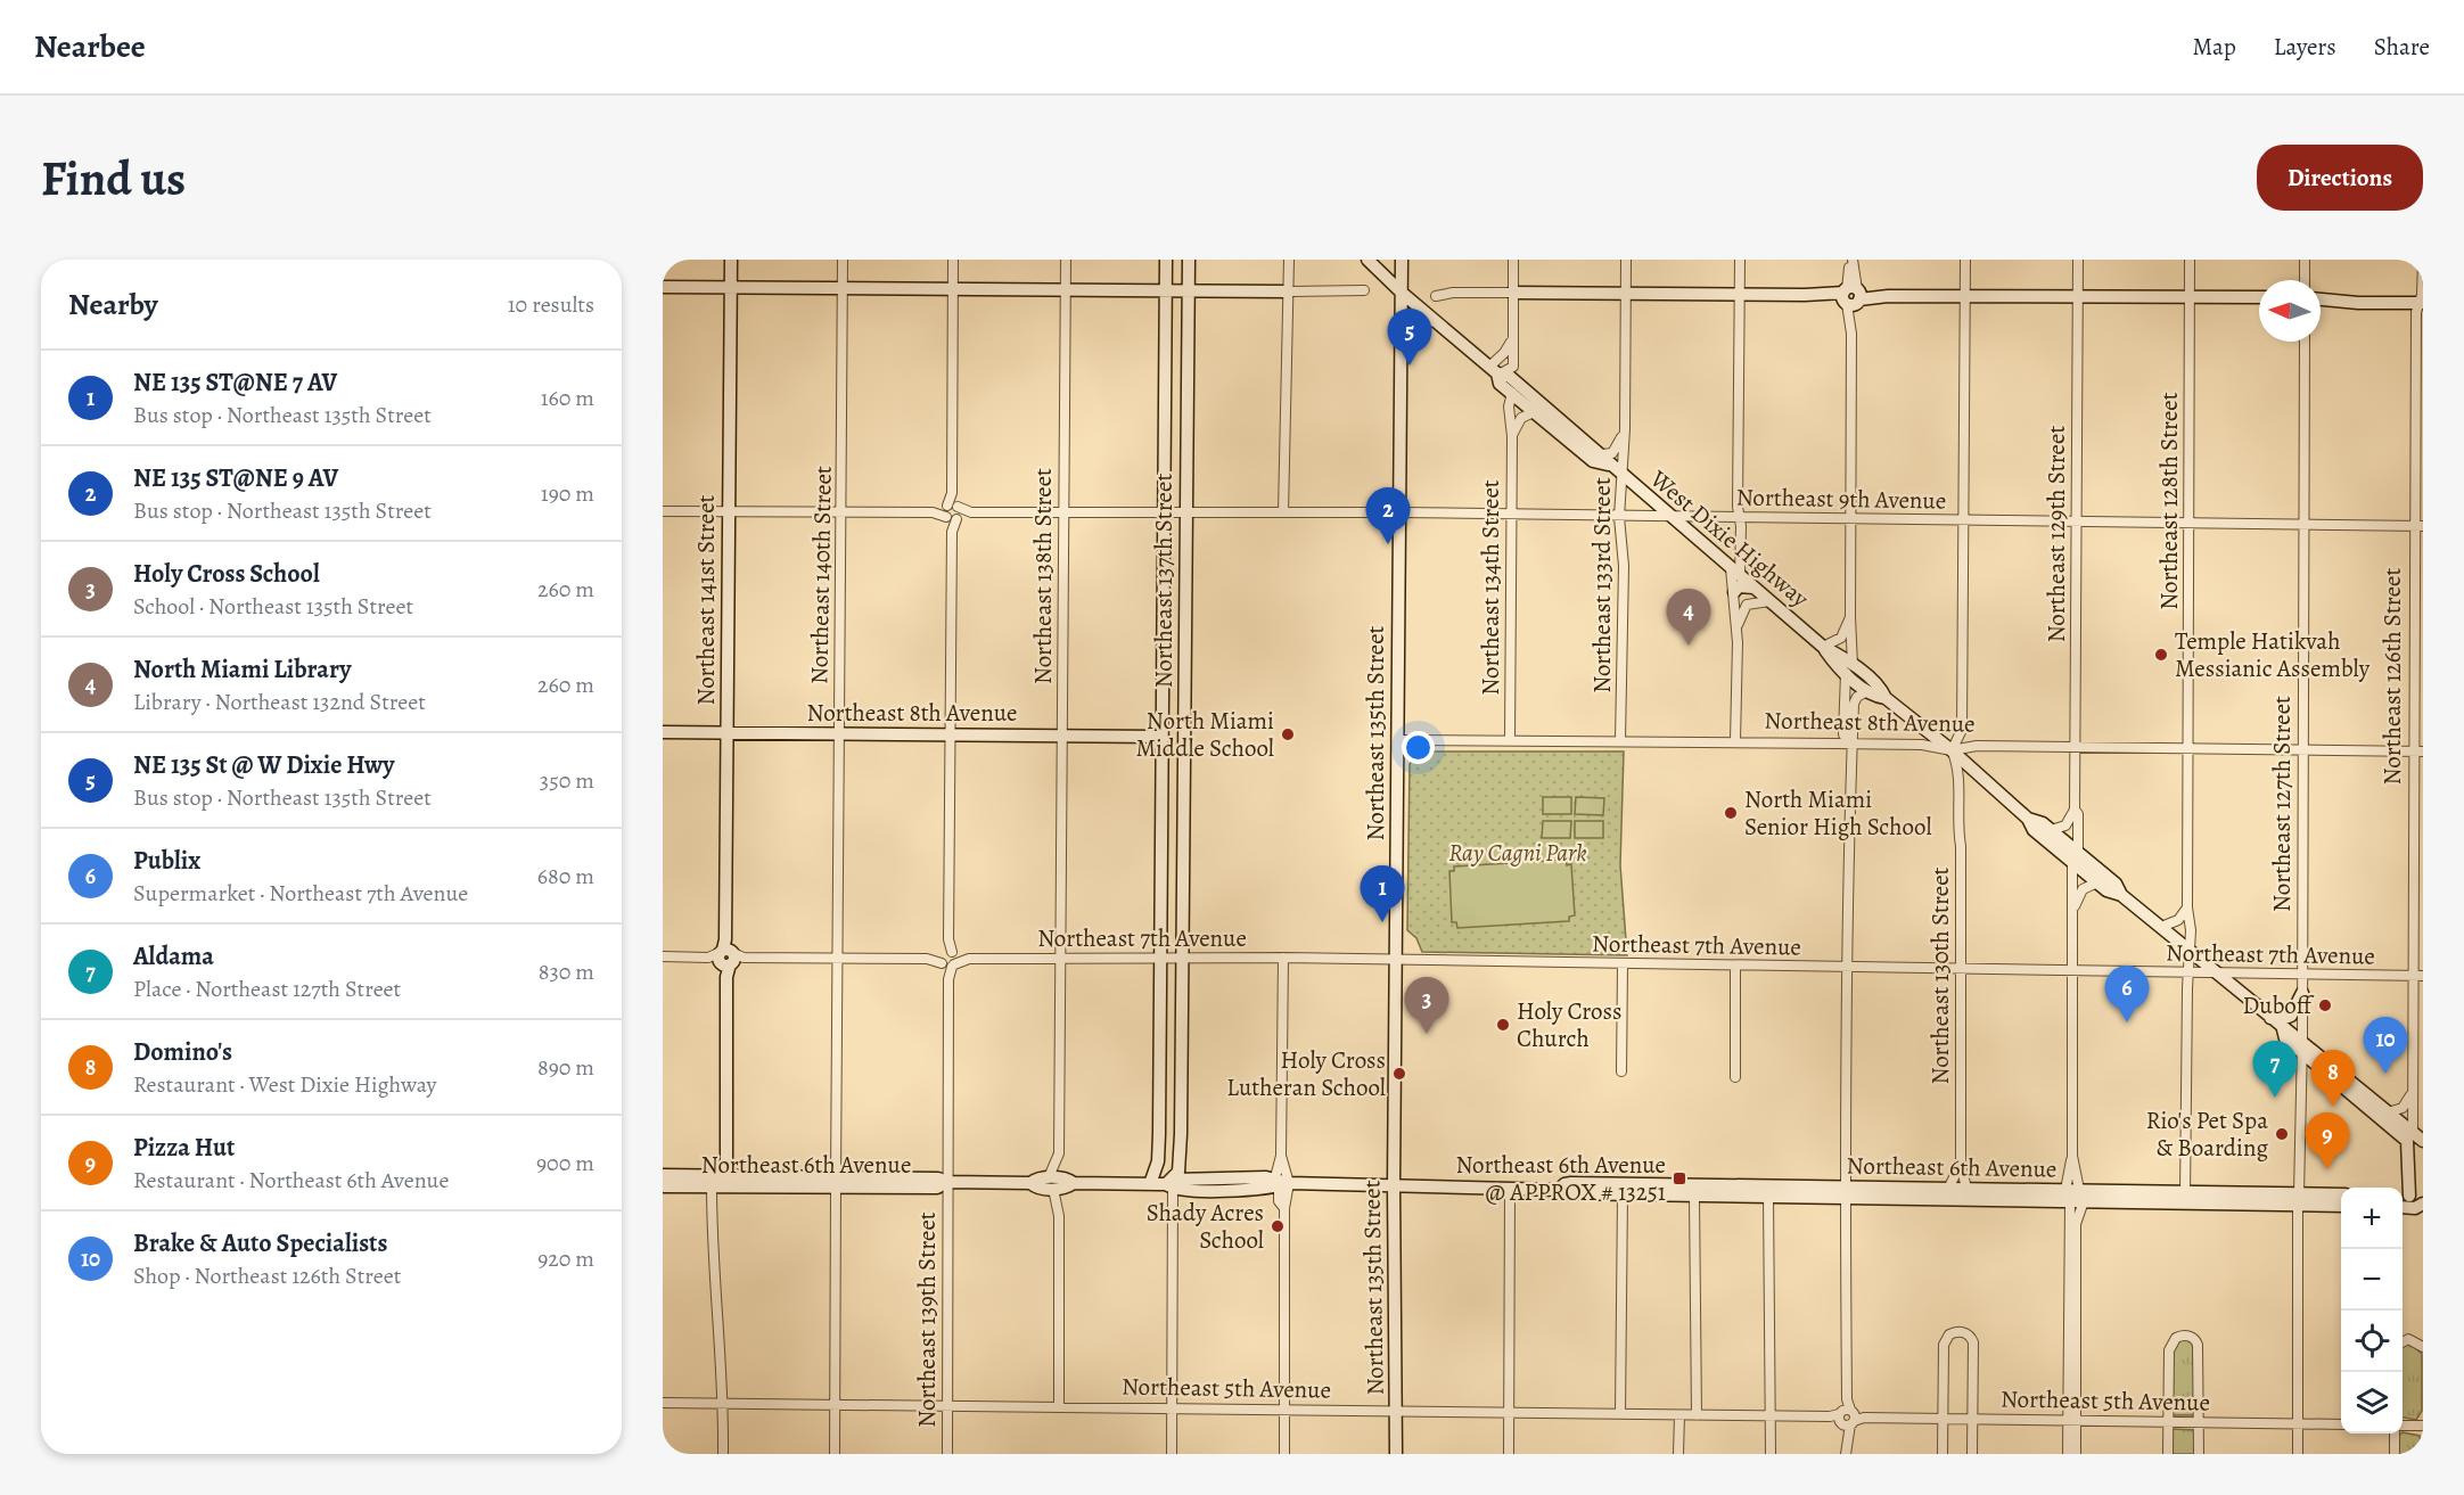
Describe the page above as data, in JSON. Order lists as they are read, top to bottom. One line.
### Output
{"streets":{"main road":["West Dixie Highway","Northeast 137th Street","Northeast 141st Street","Northeast 126th Street","Northeast 8th Avenue","Northeast 135th Street","Northeast 6th Avenue"],"street":["Northeast 9th Avenue","Northeast 128th Street","Northeast 129th Street","Northeast 140th Street","Northeast 138th Street","Northeast 133rd Street","Northeast 134th Street","Northeast 127th Street","Northeast 7th Avenue","Northeast 130th Street","Northeast 139th Street","Northeast 5th Avenue"]},"crossings":[["Northeast 9th Avenue","Northeast 128th Street"],["Northeast 9th Avenue","Northeast 129th Street"],["Northeast 9th Avenue","West Dixie Highway"],["Northeast 9th Avenue","Northeast 138th Street"],["Northeast 9th Avenue","Northeast 137th Street"],["Northeast 9th Avenue","Northeast 133rd Street"],["Northeast 9th Avenue","Northeast 134th Street"],["Northeast 9th Avenue","Northeast 126th Street"],["Northeast 9th Avenue","Northeast 135th Street"],["Northeast 9th Avenue","Northeast 127th Street"],["Northeast 9th Avenue","Northeast 130th Street"],["Northeast 128th Street","West Dixie Highway"],["Northeast 128th Street","Northeast 8th Avenue"],["Northeast 128th Street","Northeast 7th Avenue"],["Northeast 128th Street","Northeast 6th Avenue"],["Northeast 129th Street","West Dixie Highway"],["Northeast 129th Street","Northeast 8th Avenue"],["Northeast 129th Street","Northeast 7th Avenue"],["Northeast 129th Street","Northeast 6th Avenue"],["Northeast 129th Street","Northeast 5th Avenue"],["West Dixie Highway","Northeast 133rd Street"],["West Dixie Highway","Northeast 134th Street"],["West Dixie Highway","Northeast 126th Street"],["West Dixie Highway","Northeast 8th Avenue"],["West Dixie Highway","Northeast 135th Street"],["West Dixie Highway","Northeast 127th Street"],["West Dixie Highway","Northeast 7th Avenue"],["West Dixie Highway","Northeast 130th Street"],["Northeast 140th Street","Northeast 8th Avenue"],["Northeast 140th Street","Northeast 7th Avenue"],["Northeast 140th Street","Northeast 6th Avenue"],["Northeast 140th Street","Northeast 5th Avenue"],["Northeast 138th Street","Northeast 8th Avenue"],["Northeast 138th Street","Northeast 7th Avenue"],["Northeast 138th Street","Northeast 6th Avenue"],["Northeast 137th Street","Northeast 8th Avenue"],["Northeast 137th Street","Northeast 7th Avenue"],["Northeast 137th Street","Northeast 6th Avenue"],["Northeast 137th Street","Northeast 5th Avenue"],["Northeast 133rd Street","Northeast 8th Avenue"],["Northeast 134th Street","Northeast 8th Avenue"],["Northeast 141st Street","Northeast 8th Avenue"],["Northeast 141st Street","Northeast 7th Avenue"],["Northeast 141st Street","Northeast 6th Avenue"],["Northeast 126th Street","Northeast 8th Avenue"],["Northeast 126th Street","Northeast 7th Avenue"],["Northeast 8th Avenue","Northeast 135th Street"],["Northeast 8th Avenue","Northeast 127th Street"],["Northeast 8th Avenue","Northeast 130th Street"],["Northeast 135th Street","Northeast 7th Avenue"],["Northeast 135th Street","Northeast 6th Avenue"],["Northeast 135th Street","Northeast 5th Avenue"],["Northeast 127th Street","Northeast 7th Avenue"],["Northeast 127th Street","Northeast 6th Avenue"],["Northeast 127th Street","Northeast 5th Avenue"],["Northeast 7th Avenue","Northeast 130th Street"],["Northeast 7th Avenue","Northeast 139th Street"],["Northeast 130th Street","Northeast 6th Avenue"],["Northeast 6th Avenue","Northeast 139th Street"],["Northeast 139th Street","Northeast 5th Avenue"]],"parks":["Ray Cagni Park"],"places":{"other":["Temple Hatikvah Messianic Assembly","North Miami Middle School","North Miami Senior High School","Duboff","Holy Cross Church","Holy Cross Lutheran School","Rio's Pet Spa & Boarding","Shady Acres School"],"transit":["Northeast 6th Avenue @ APPROX # 13251"]},"north":"left","page":{"header":"Nearbee","nav":["Map","Layers","Share"],"buttons":"Directions","title":"Find us","heading":["Nearby","10 results"],"pins":["5","2","4","1","6","3","10","7","8","9"],"list":[{"mark":"1","name":"NE 135 ST@NE 7 AV","note":"Bus stop · Northeast 135th Street","value":"160 m"},{"mark":"2","name":"NE 135 ST@NE 9 AV","note":"Bus stop · Northeast 135th Street","value":"190 m"},{"mark":"3","name":"Holy Cross School","note":"School · Northeast 135th Street","value":"260 m"},{"mark":"4","name":"North Miami Library","note":"Library · Northeast 132nd Street","value":"260 m"},{"mark":"5","name":"NE 135 St @ W Dixie Hwy","note":"Bus stop · Northeast 135th Street","value":"350 m"},{"mark":"6","name":"Publix","note":"Supermarket · Northeast 7th Avenue","value":"680 m"},{"mark":"7","name":"Aldama","note":"Place · Northeast 127th Street","value":"830 m"},{"mark":"8","name":"Domino's","note":"Restaurant · West Dixie Highway","value":"890 m"},{"mark":"9","name":"Pizza Hut","note":"Restaurant · Northeast 6th Avenue","value":"900 m"},{"mark":"10","name":"Brake & Auto Specialists","note":"Shop · Northeast 126th Street","value":"920 m"}],"map_buttons":["+","−"]}}
